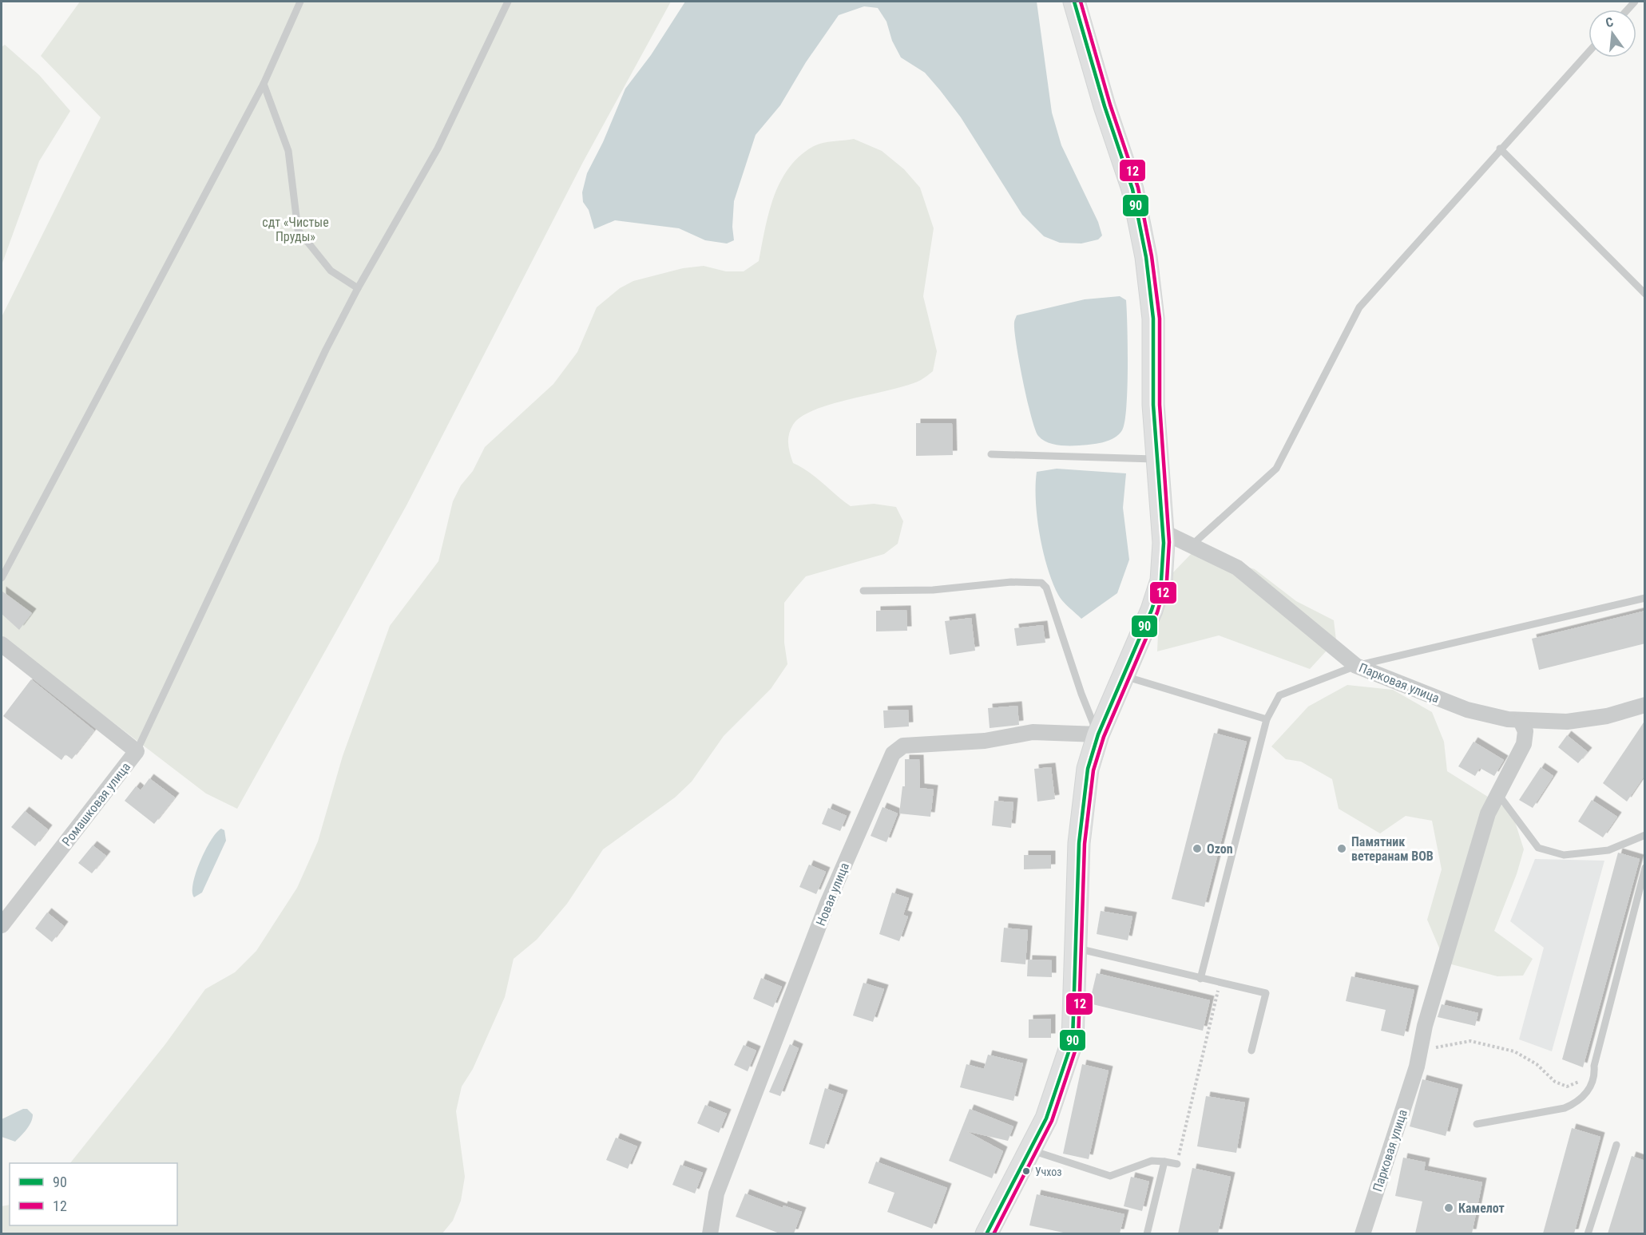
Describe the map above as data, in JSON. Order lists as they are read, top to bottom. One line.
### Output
{"streets":{"street":["Парковая улица","Ромашковая улица","Новая улица"]},"parks":["сдт «Чистые Пруды»"],"places":["Ozon","Памятник ветеранам ВОВ","Учхоз","Камелот"],"lines":["transit line 90","transit line 12"],"legend":["90","12"],"north":"top"}
